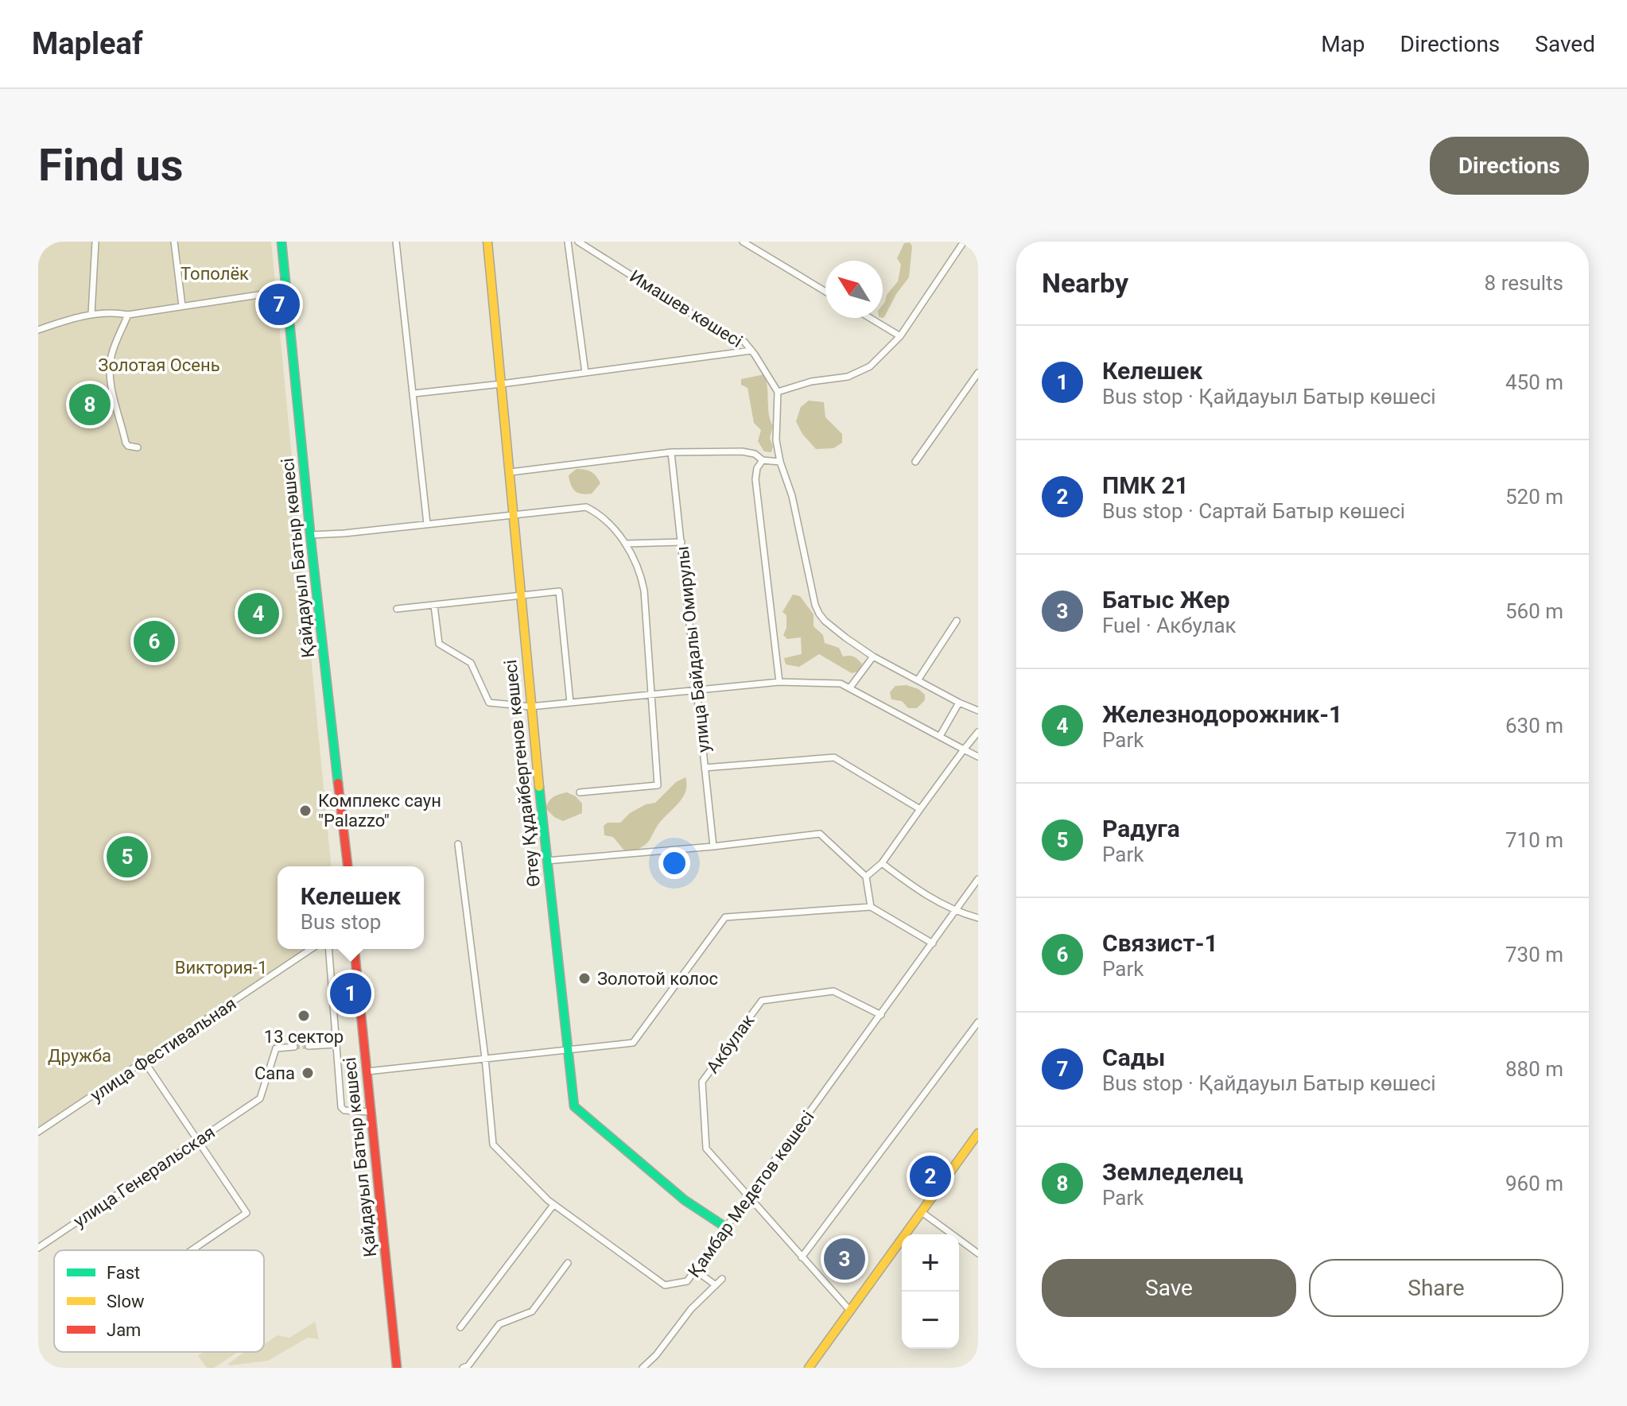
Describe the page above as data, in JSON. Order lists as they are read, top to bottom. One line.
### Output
{"streets":{"main road":["Қайдауыл Батыр көшесі","Өтеу Құдайбергенов көшесі"],"street":["Имашев көшесі","улица Байдалы Омирулы","Акбулак","улица Фестивальная","улица Генеральская","Қамбар Медетов көшесі"]},"crossings":[["Өтеу Құдайбергенов көшесі","Қамбар Медетов көшесі"],["Акбулак","Қамбар Медетов көшесі"]],"parks":["Тополёк","Золотая Осень","Виктория-1","Дружба"],"places":["Комплекс саун \"Palazzo\"","Золотой колос","13 сектор","Сапа"],"legend":["Fast","Slow","Jam"],"north":"top left","page":{"header":"Mapleaf","nav":["Map","Directions","Saved"],"buttons":["Directions",["Save","Share"]],"title":"Find us","heading":["Nearby","8 results"],"pins":["7","8","4","6","5","1","2","3"],"list":[{"mark":"1","name":"Келешек","note":"Bus stop · Қайдауыл Батыр көшесі","value":"450 m"},{"mark":"2","name":"ПМК 21","note":"Bus stop · Сартай Батыр көшесі","value":"520 m"},{"mark":"3","name":"Батыс Жер","note":"Fuel · Акбулак","value":"560 m"},{"mark":"4","name":"Железнодорожник-1","note":"Park","value":"630 m"},{"mark":"5","name":"Радуга","note":"Park","value":"710 m"},{"mark":"6","name":"Связист-1","note":"Park","value":"730 m"},{"mark":"7","name":"Сады","note":"Bus stop · Қайдауыл Батыр көшесі","value":"880 m"},{"mark":"8","name":"Земледелец","note":"Park","value":"960 m"}],"popup":["Келешек","Bus stop"],"map_buttons":["+","−"]}}
